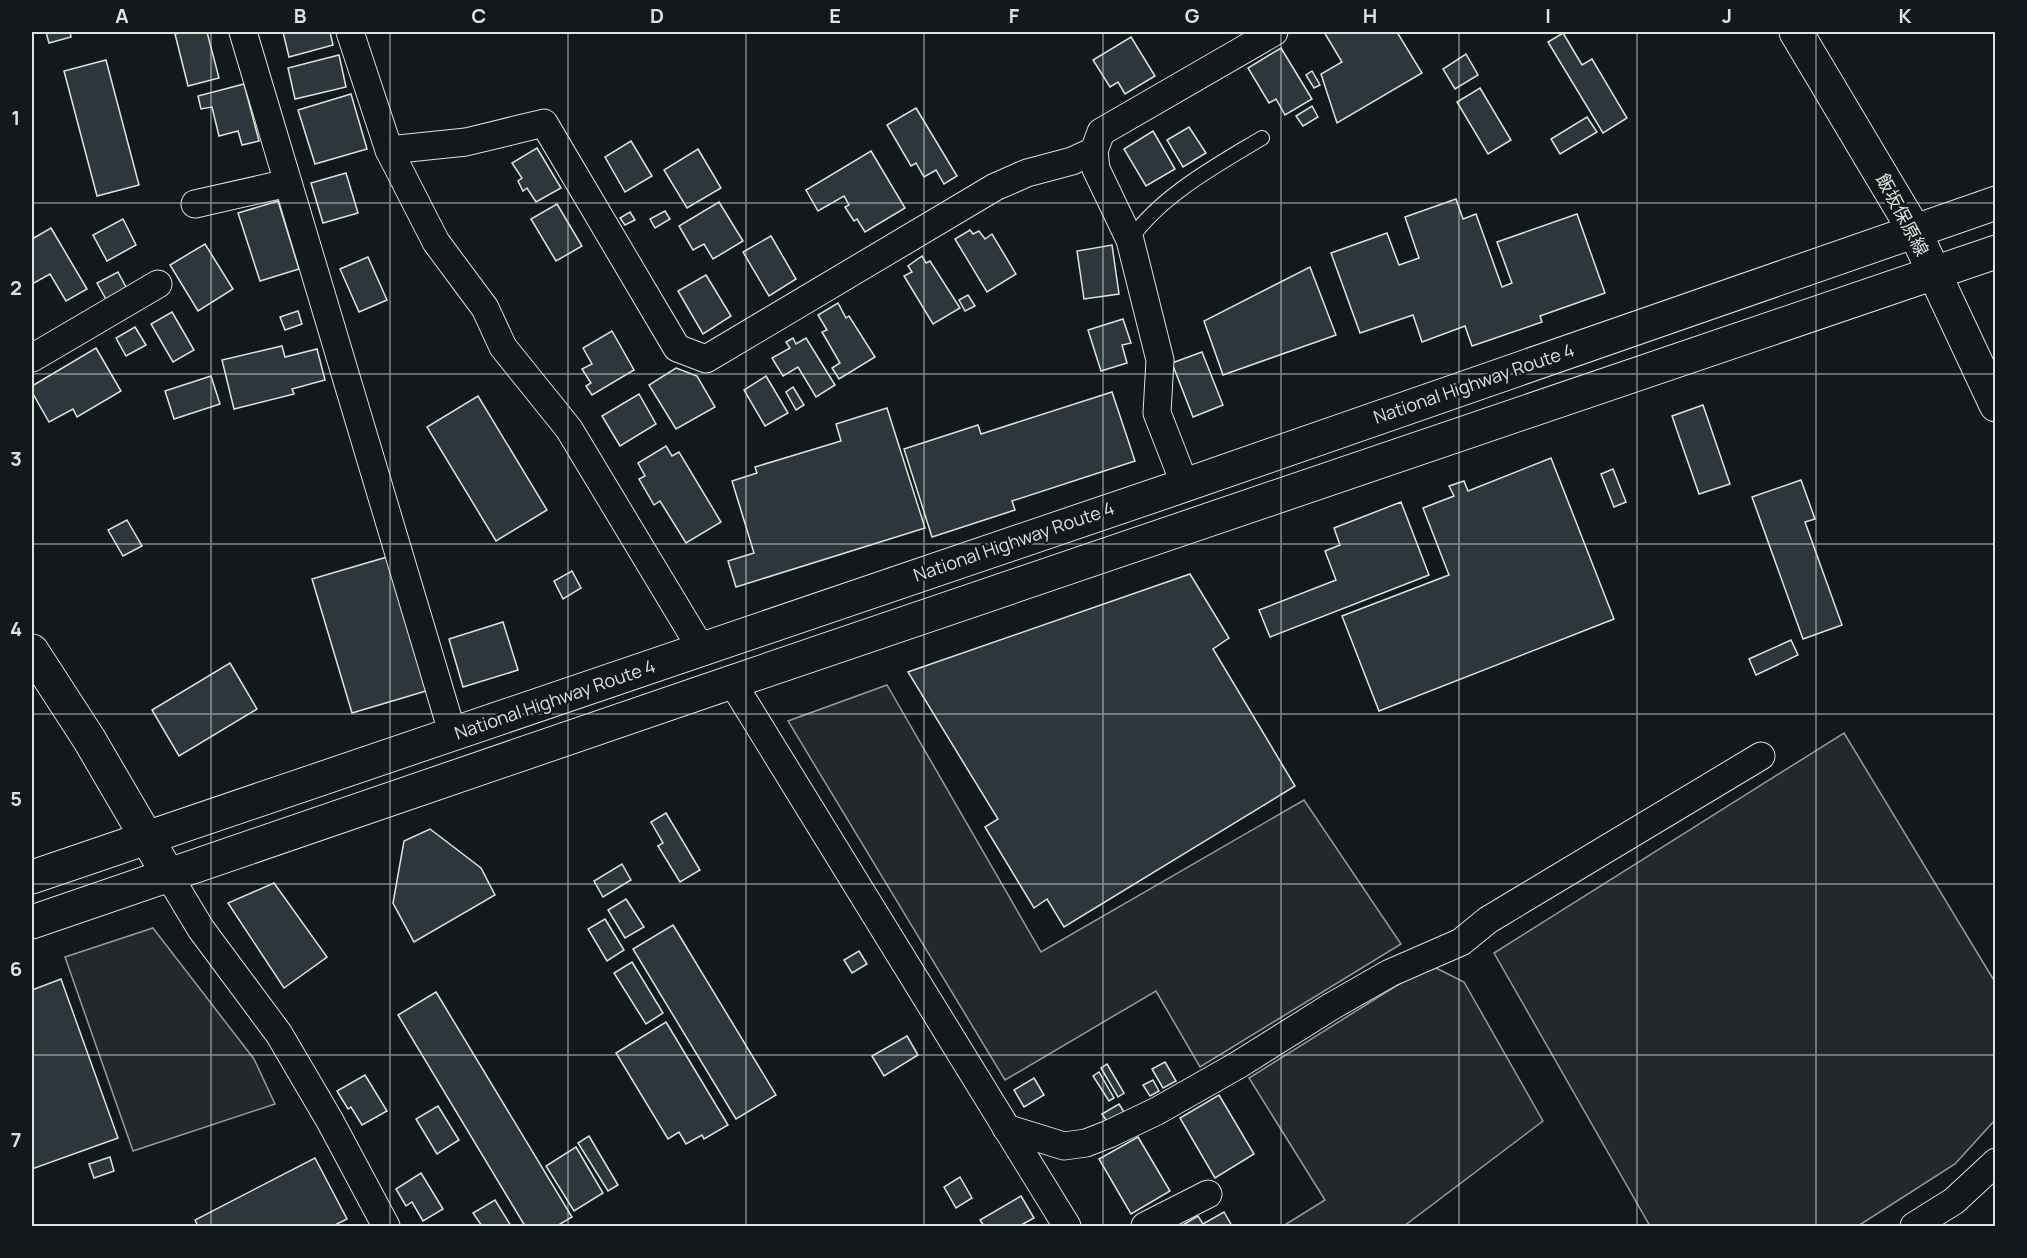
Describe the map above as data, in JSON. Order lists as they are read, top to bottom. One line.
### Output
{"streets":{"main road":["飯坂保原線","National Highway Route 4"]},"crossings":[["飯坂保原線","National Highway Route 4"]],"grid":{"columns":["A","B","C","D","E","F","G","H","I","J","K"],"rows":["1","2","3","4","5","6","7"]}}
